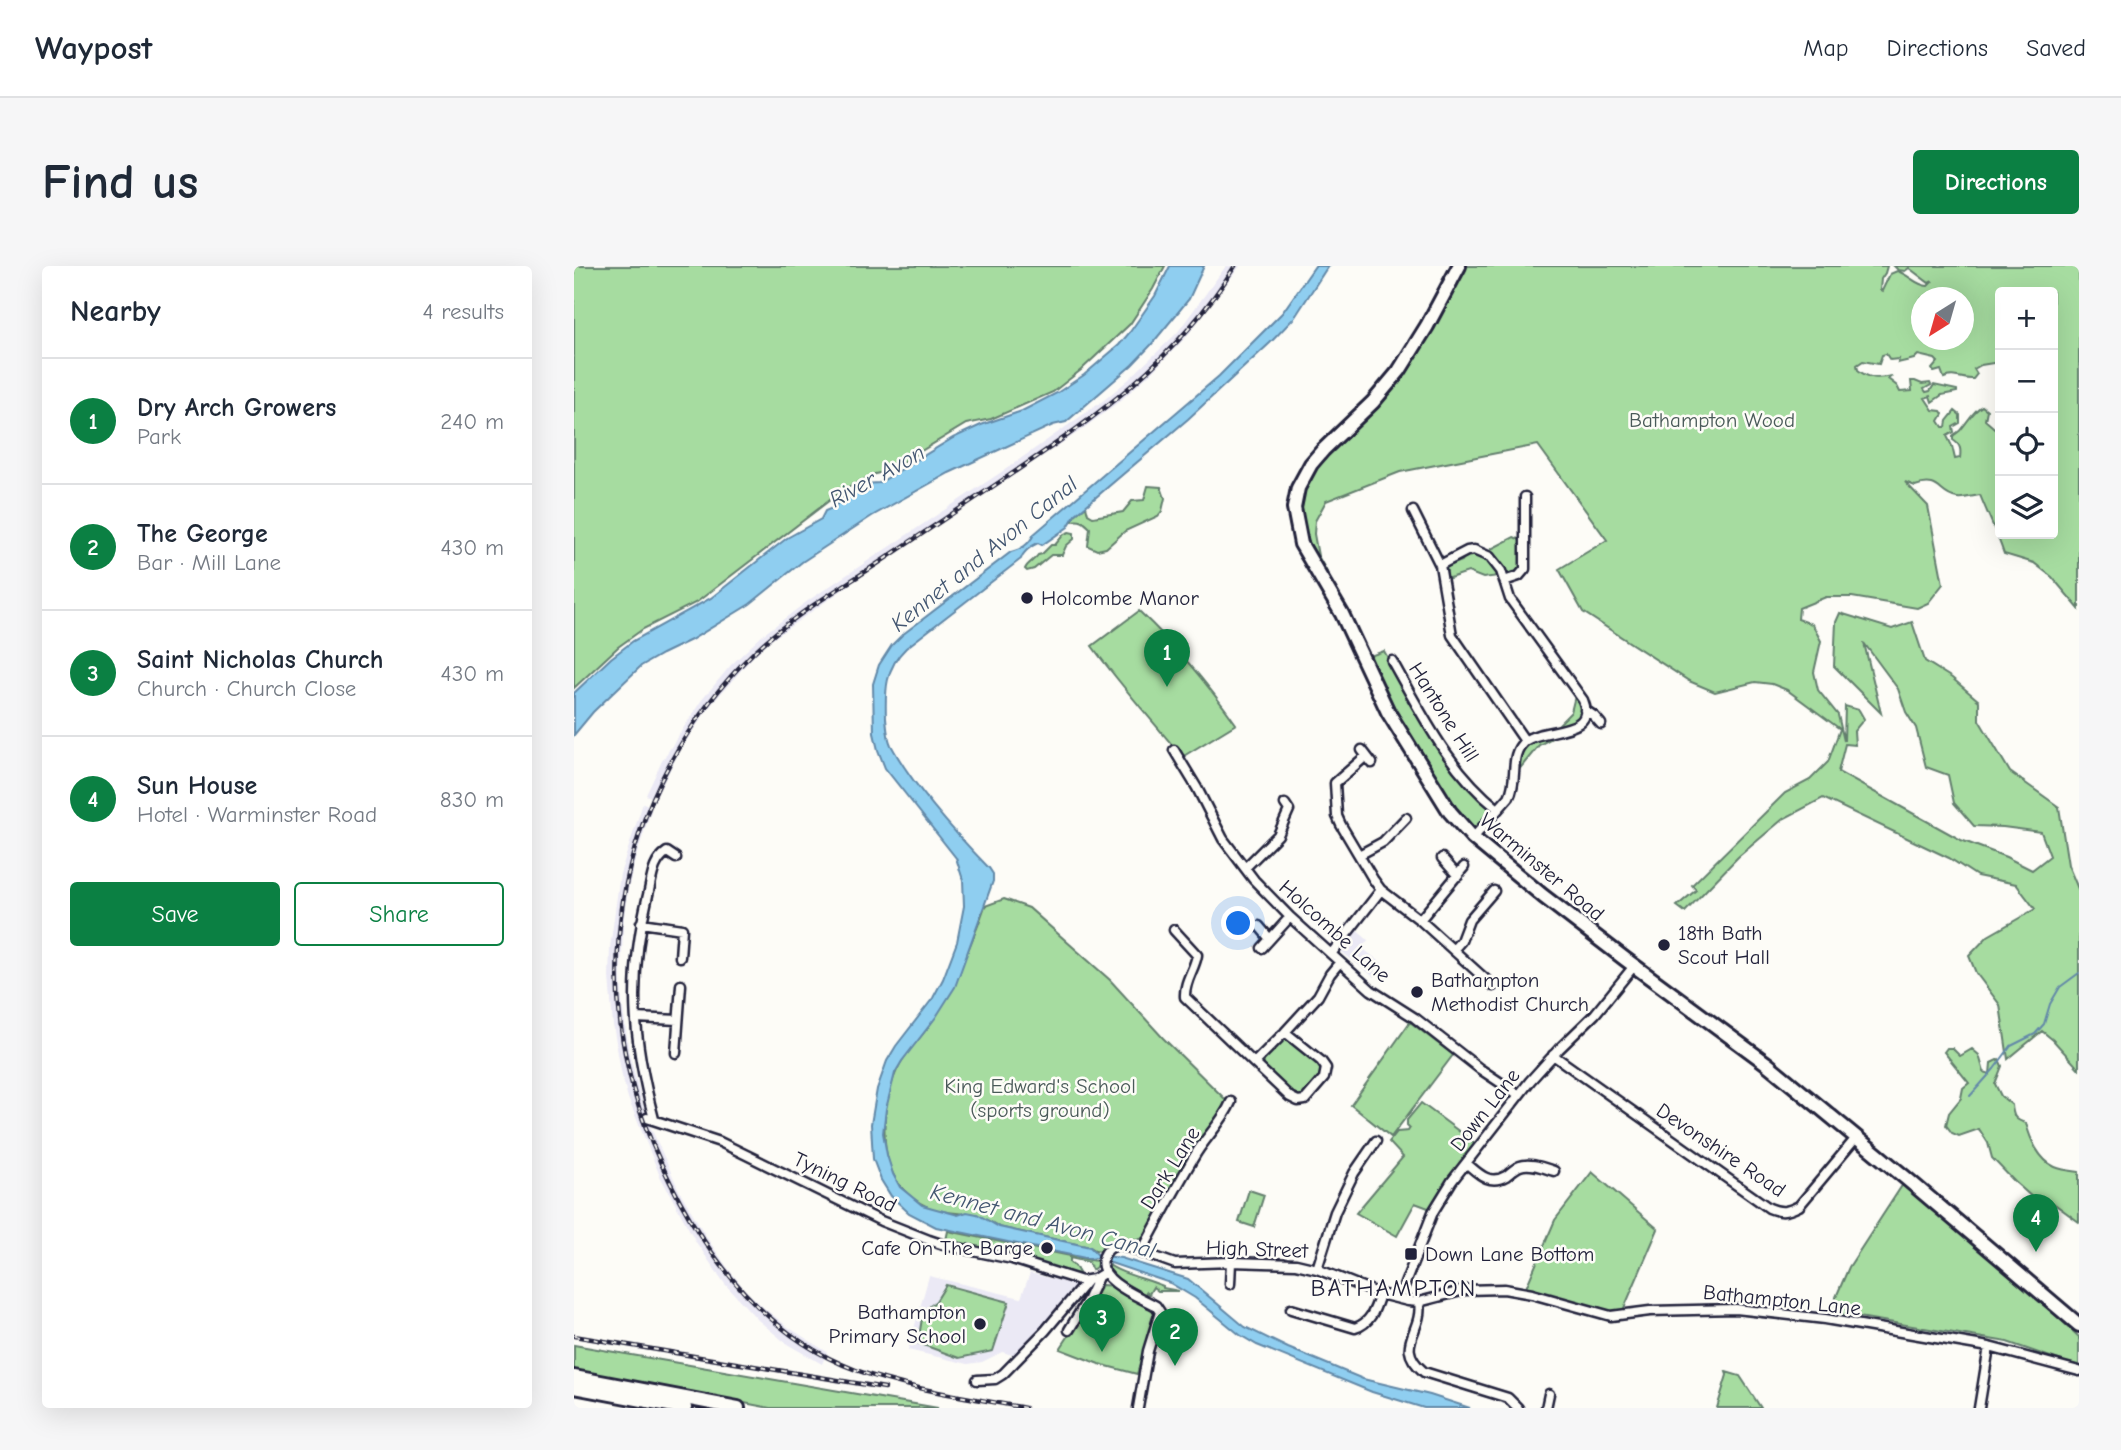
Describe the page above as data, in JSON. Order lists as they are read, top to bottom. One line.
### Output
{"streets":{"highway":["Warminster Road"],"street":["Hantone Hill","Holcombe Lane","Down Lane","Devonshire Road","Dark Lane","Tyning Road","High Street","Bathampton Lane"]},"crossings":[["Hantone Hill","Warminster Road"],["Warminster Road","Down Lane"],["Warminster Road","Devonshire Road"],["Holcombe Lane","Down Lane"],["Down Lane","Devonshire Road"],["Down Lane","High Street"],["Down Lane","Bathampton Lane"],["Dark Lane","High Street"],["High Street","Bathampton Lane"]],"districts":["BATHAMPTON"],"water":["River Avon","Kennet and Avon Canal"],"parks":["Bathampton Wood","King Edward's School (sports ground)"],"places":{"other":["Holcombe Manor","18th Bath Scout Hall","Bathampton Methodist Church","Cafe On The Barge","Bathampton Primary School"],"transit":["Down Lane Bottom"]},"north":"bottom left","page":{"header":"Waypost","nav":["Map","Directions","Saved"],"buttons":["Directions",["Save","Share"]],"title":"Find us","heading":["Nearby","4 results"],"map_buttons":["+","−"],"list":[{"mark":"1","name":"Dry Arch Growers","note":"Park","value":"240 m"},{"mark":"2","name":"The George","note":"Bar · Mill Lane","value":"430 m"},{"mark":"3","name":"Saint Nicholas Church","note":"Church · Church Close","value":"430 m"},{"mark":"4","name":"Sun House","note":"Hotel · Warminster Road","value":"830 m"}],"pins":["1","4","3","2"]}}
